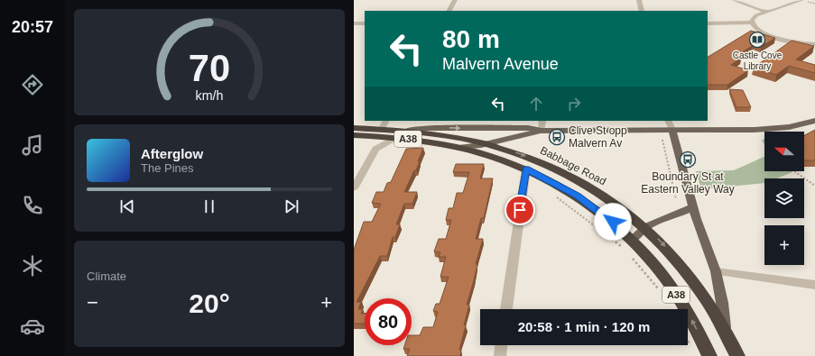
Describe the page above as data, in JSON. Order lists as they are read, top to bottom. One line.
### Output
{"streets":{"highway":["A38","Babbage Road"]},"crossings":[["A38","Babbage Road"]],"places":{"library":["Castle Cove Library"],"bus stop":["Clive St opp Malvern Av","Boundary St at Eastern Valley Way"]},"north":"left","page":{"tabs":"20:57","turn":["80 m","Malvern Avenue"],"map_buttons":"+","song":["Afterglow","The Pines"],"tile":"Climate","heat":["−","20°","+"],"limit":"80","trip":"20:58 · 1 min · 120 m","gauge":["70","km/h"]}}
